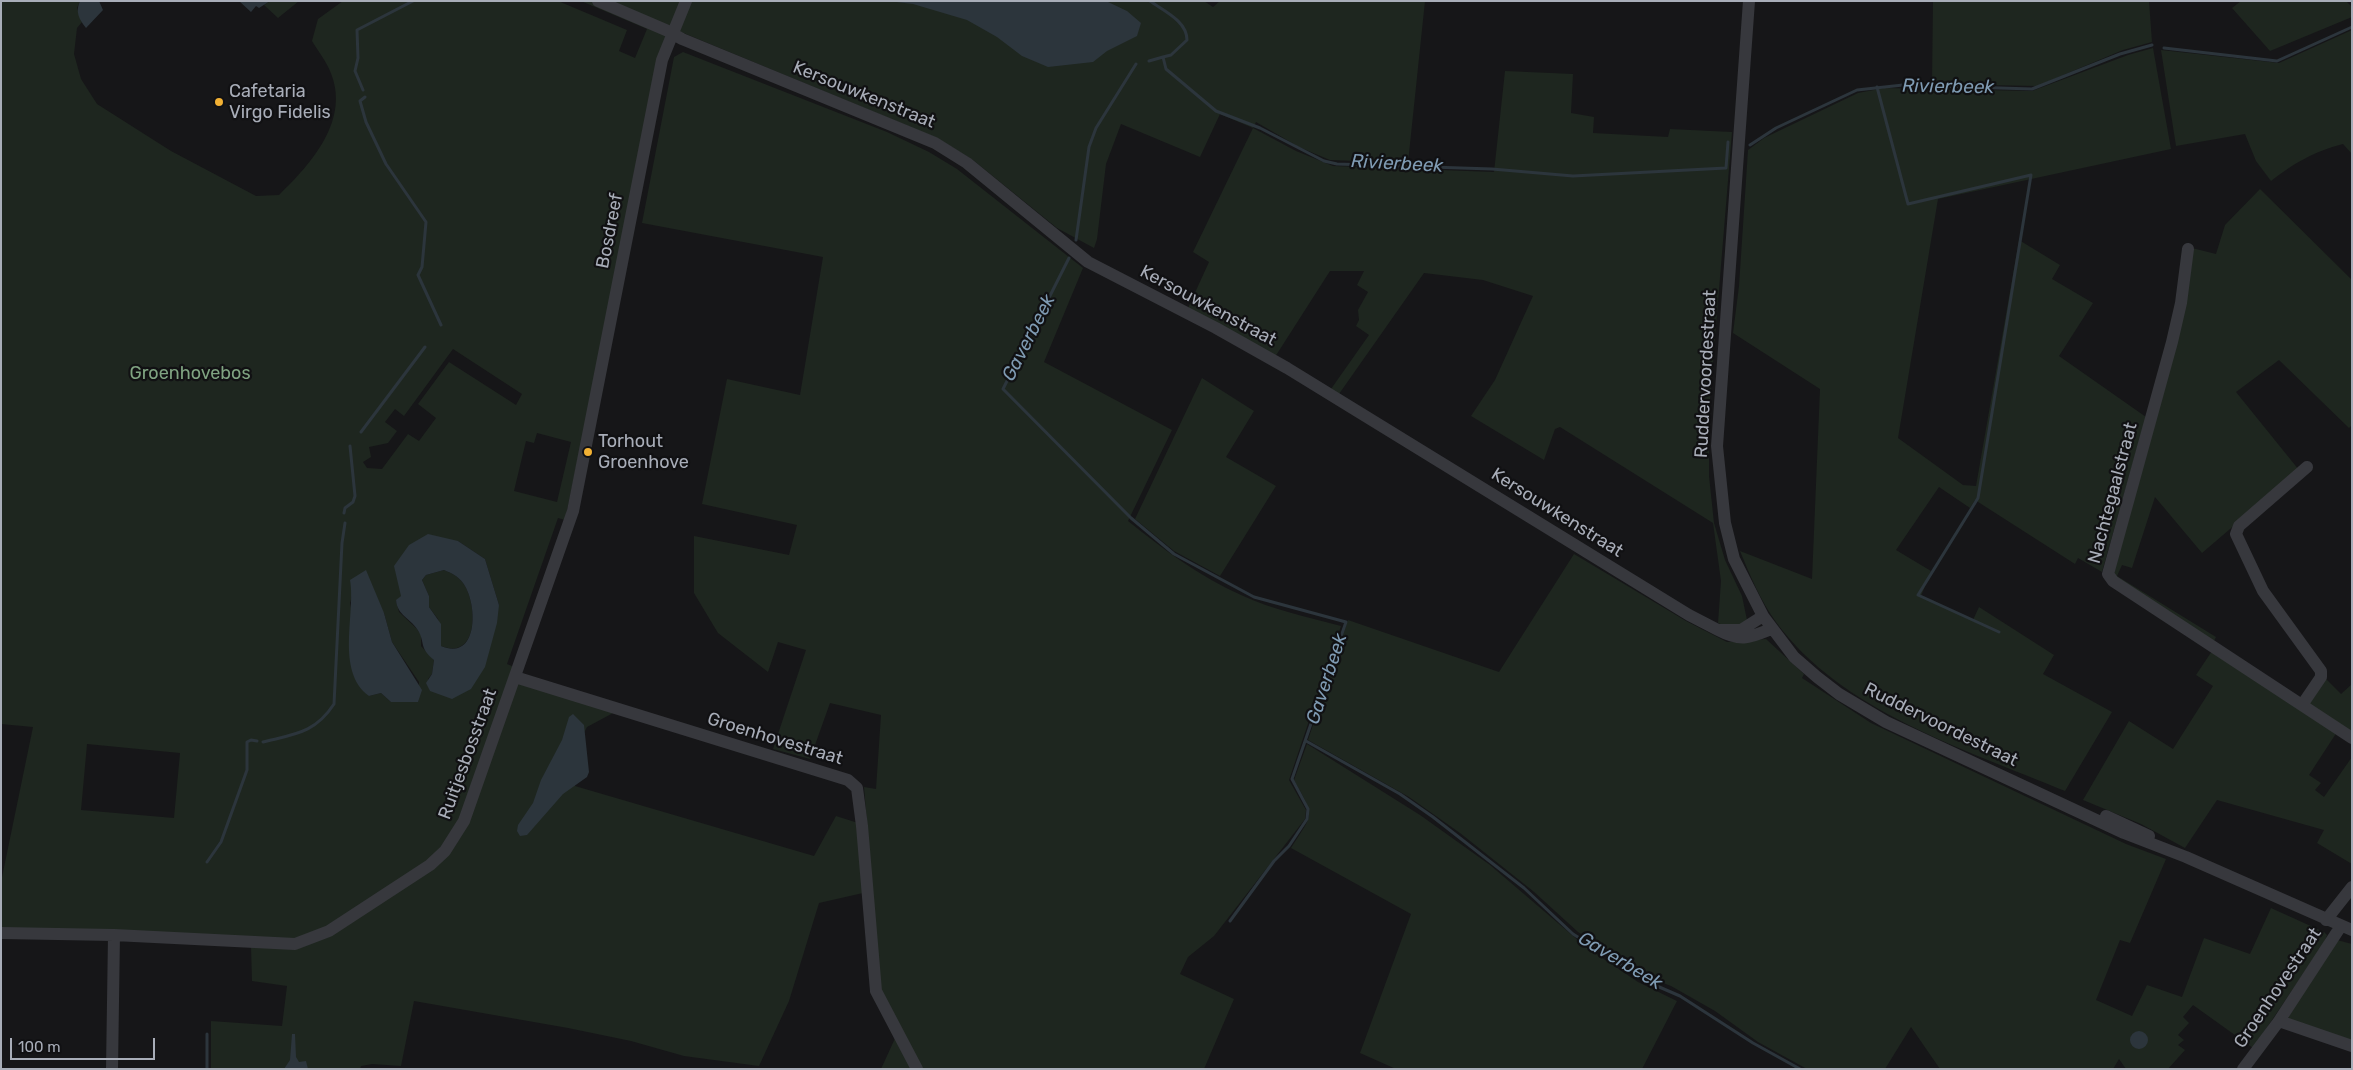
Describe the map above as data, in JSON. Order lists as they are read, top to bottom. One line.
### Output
{"streets":{"street":["Kersouwkenstraat","Bosdreef","Ruddervoordestraat","Nachtegaalstraat","Groenhovestraat","Ruitjesbosstraat"]},"crossings":[["Kersouwkenstraat","Bosdreef"],["Kersouwkenstraat","Ruddervoordestraat"],["Bosdreef","Ruitjesbosstraat"],["Ruddervoordestraat","Groenhovestraat"],["Groenhovestraat","Ruitjesbosstraat"]],"water":["Rivierbeek","Gaverbeek"],"parks":["Groenhovebos"],"places":["Cafetaria Virgo Fidelis","Torhout Groenhove"],"scale_bar":"100 m"}
